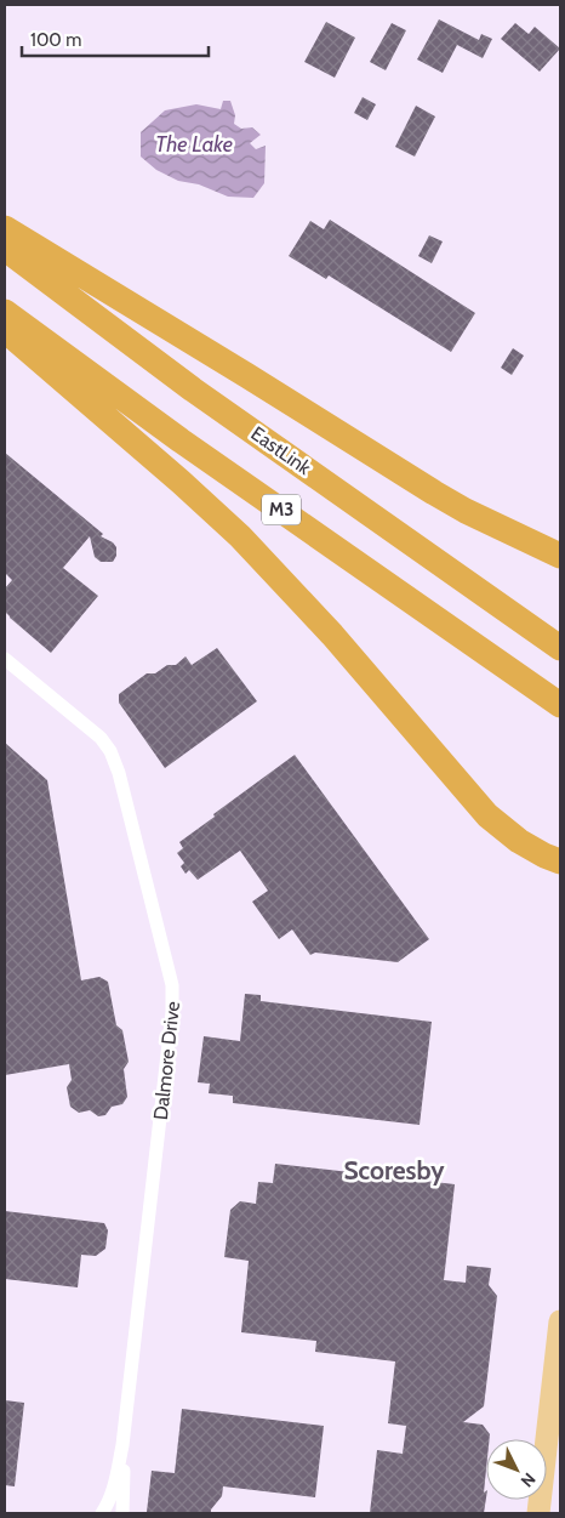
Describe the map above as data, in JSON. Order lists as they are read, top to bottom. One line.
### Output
{"streets":{"highway":["EastLink","M3"],"street":["Dalmore Drive"]},"districts":["Scoresby"],"water":["The Lake"],"scale_bar":"100 m","north":"bottom right"}
